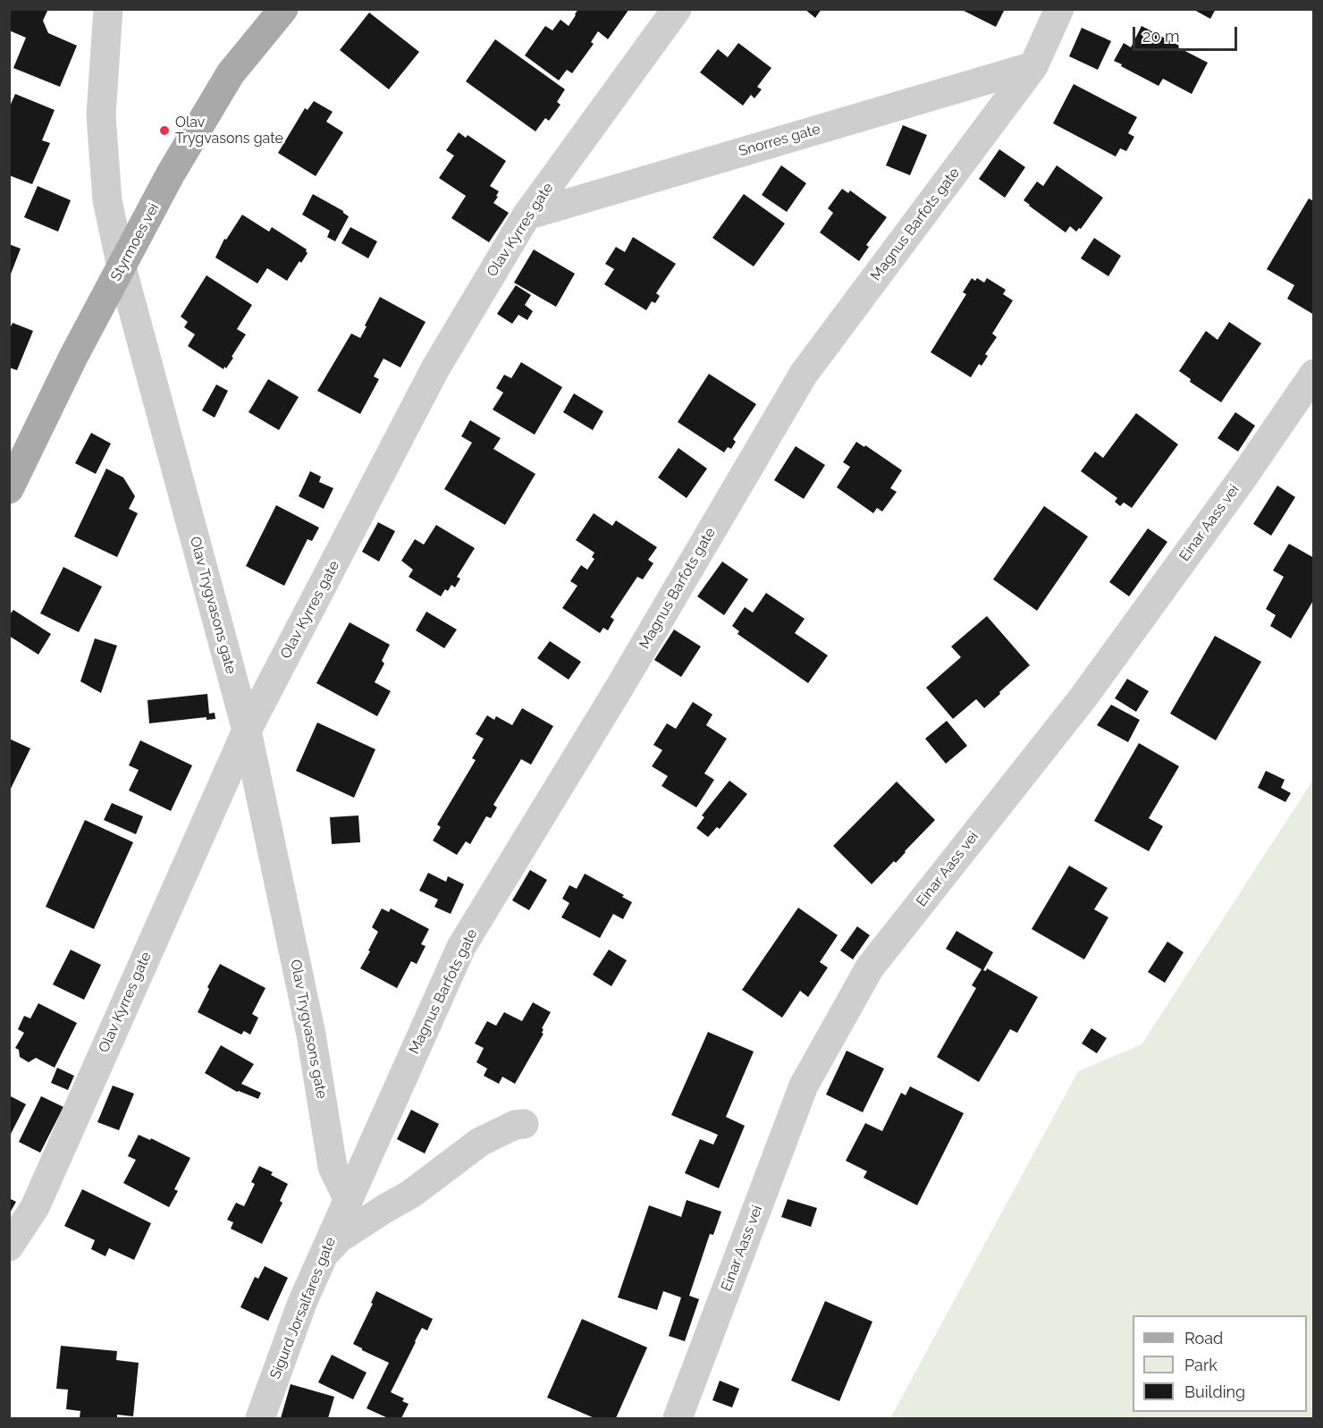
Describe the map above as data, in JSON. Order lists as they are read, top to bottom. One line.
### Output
{"streets":{"main road":["Styrmoes vei"],"street":["Snorres gate","Magnus Barfots gate","Olav Kyrres gate","Einar Aass vei","Olav Trygvasons gate","Sigurd Jorsalfares gate"]},"crossings":[["Snorres gate","Magnus Barfots gate"],["Snorres gate","Olav Kyrres gate"],["Magnus Barfots gate","Olav Trygvasons gate"],["Magnus Barfots gate","Sigurd Jorsalfares gate"],["Olav Kyrres gate","Olav Trygvasons gate"],["Styrmoes vei","Olav Trygvasons gate"],["Olav Trygvasons gate","Sigurd Jorsalfares gate"]],"places":["Olav Trygvasons gate"],"legend":["Road","Park","Building"],"scale_bar":"20 m"}
